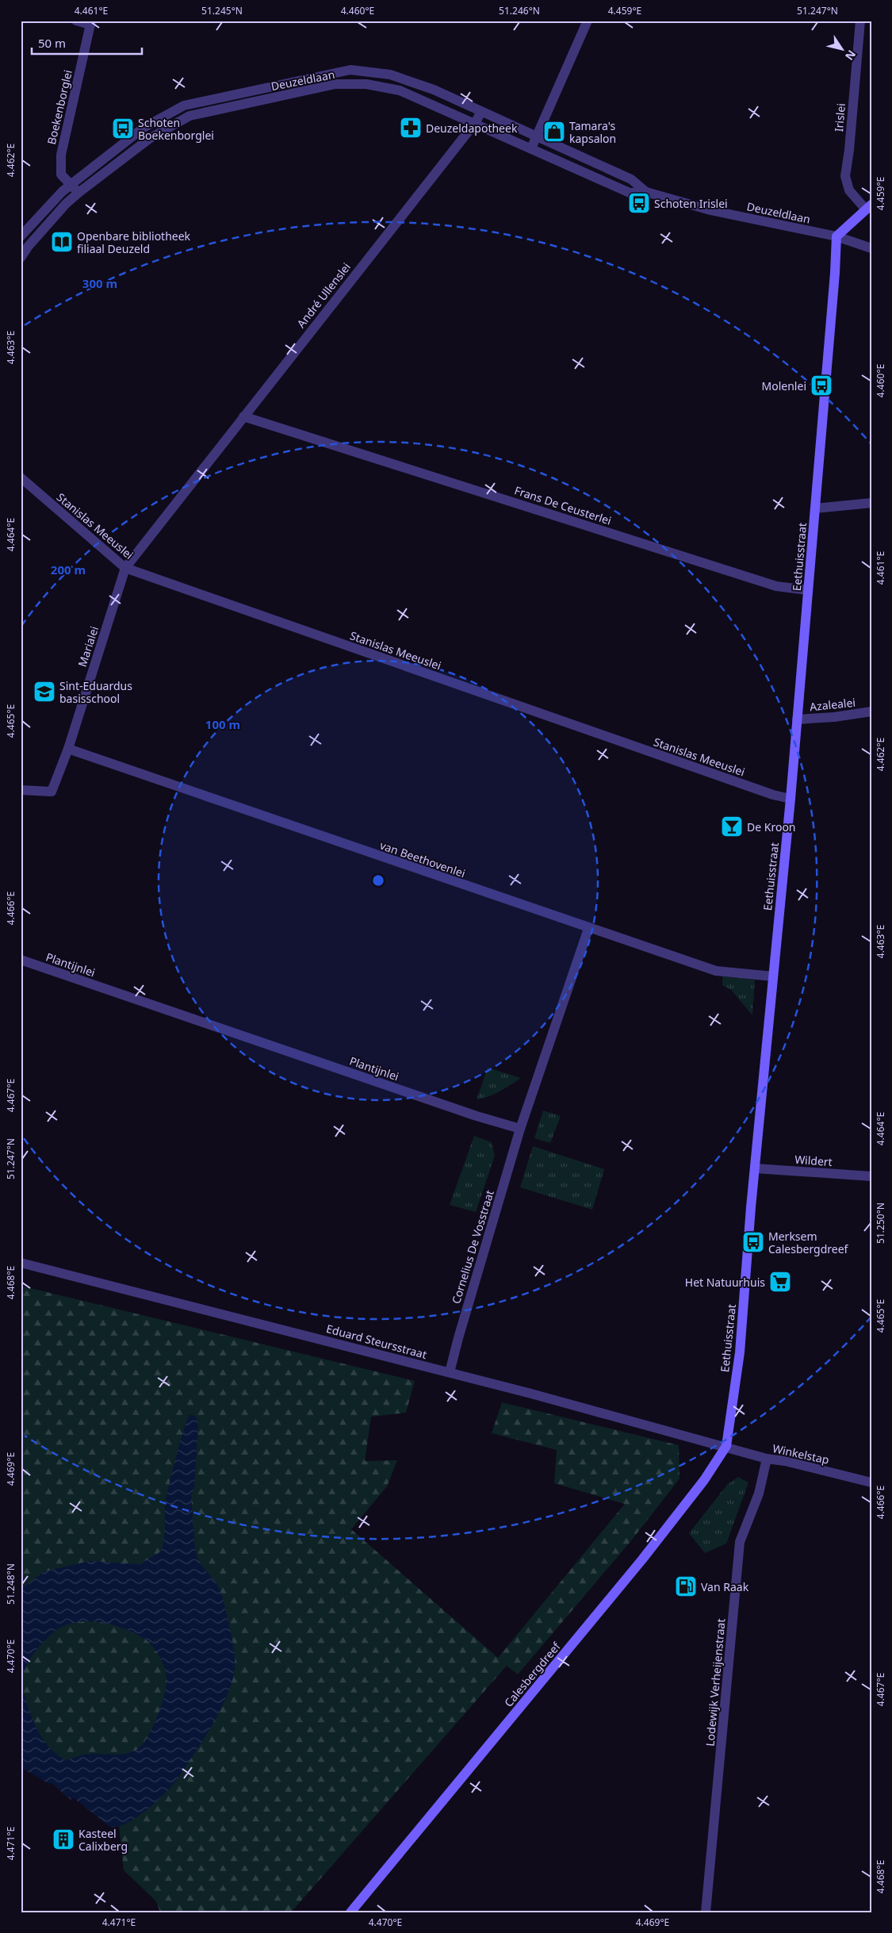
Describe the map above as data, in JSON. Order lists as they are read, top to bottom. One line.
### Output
{"streets":{"main road":["Eethuisstraat","Calesbergdreef"],"street":["Deuzeldlaan","Boekenborglei","Irislei","André Ullenslei","Frans De Ceusterlei","Stanislas Meeuslei","Marialei","Azalealei","van Beethovenlei","Plantijnlei","Wildert","Cornelius De Vosstraat","Eduard Steursstraat","Winkelstap","Lodewijk Verheijenstraat"]},"crossings":[["Deuzeldlaan","Boekenborglei"],["Deuzeldlaan","André Ullenslei"],["Deuzeldlaan","Eethuisstraat"],["André Ullenslei","Frans De Ceusterlei"],["André Ullenslei","Stanislas Meeuslei"],["André Ullenslei","Marialei"],["Frans De Ceusterlei","Eethuisstraat"],["Stanislas Meeuslei","Eethuisstraat"],["Stanislas Meeuslei","Marialei"],["Eethuisstraat","Azalealei"],["Eethuisstraat","van Beethovenlei"],["Eethuisstraat","Wildert"],["Eethuisstraat","Eduard Steursstraat"],["Eethuisstraat","Winkelstap"],["Eethuisstraat","Calesbergdreef"],["Marialei","van Beethovenlei"],["Plantijnlei","Cornelius De Vosstraat"],["Cornelius De Vosstraat","Eduard Steursstraat"],["Eduard Steursstraat","Winkelstap"],["Eduard Steursstraat","Calesbergdreef"],["Winkelstap","Calesbergdreef"],["Winkelstap","Lodewijk Verheijenstraat"]],"places":{"pharmacy":["Deuzeldapotheek"],"bus stop":["Schoten Boekenborglei","Schoten Irislei","Molenlei","Merksem Calesbergdreef"],"shop":["Tamara's kapsalon"],"library":["Openbare bibliotheek filiaal Deuzeld"],"school or university":["Sint-Eduardus basisschool"],"bar":["De Kroon"],"supermarket":["Het Natuurhuis"],"fuel station":["Van Raak"],"building":["Kasteel Calixberg"]},"scale_bar":"50 m","north":"bottom right","coordinates":["4.461°E","51.245°N","4.460°E","51.246°N","4.459°E","51.247°N","4.462°E","4.463°E","4.464°E","4.465°E","4.466°E","4.467°E","51.250°N","4.468°E","4.469°E","51.248°N","4.470°E","4.471°E"],"rings":["300 m","200 m","100 m"]}
